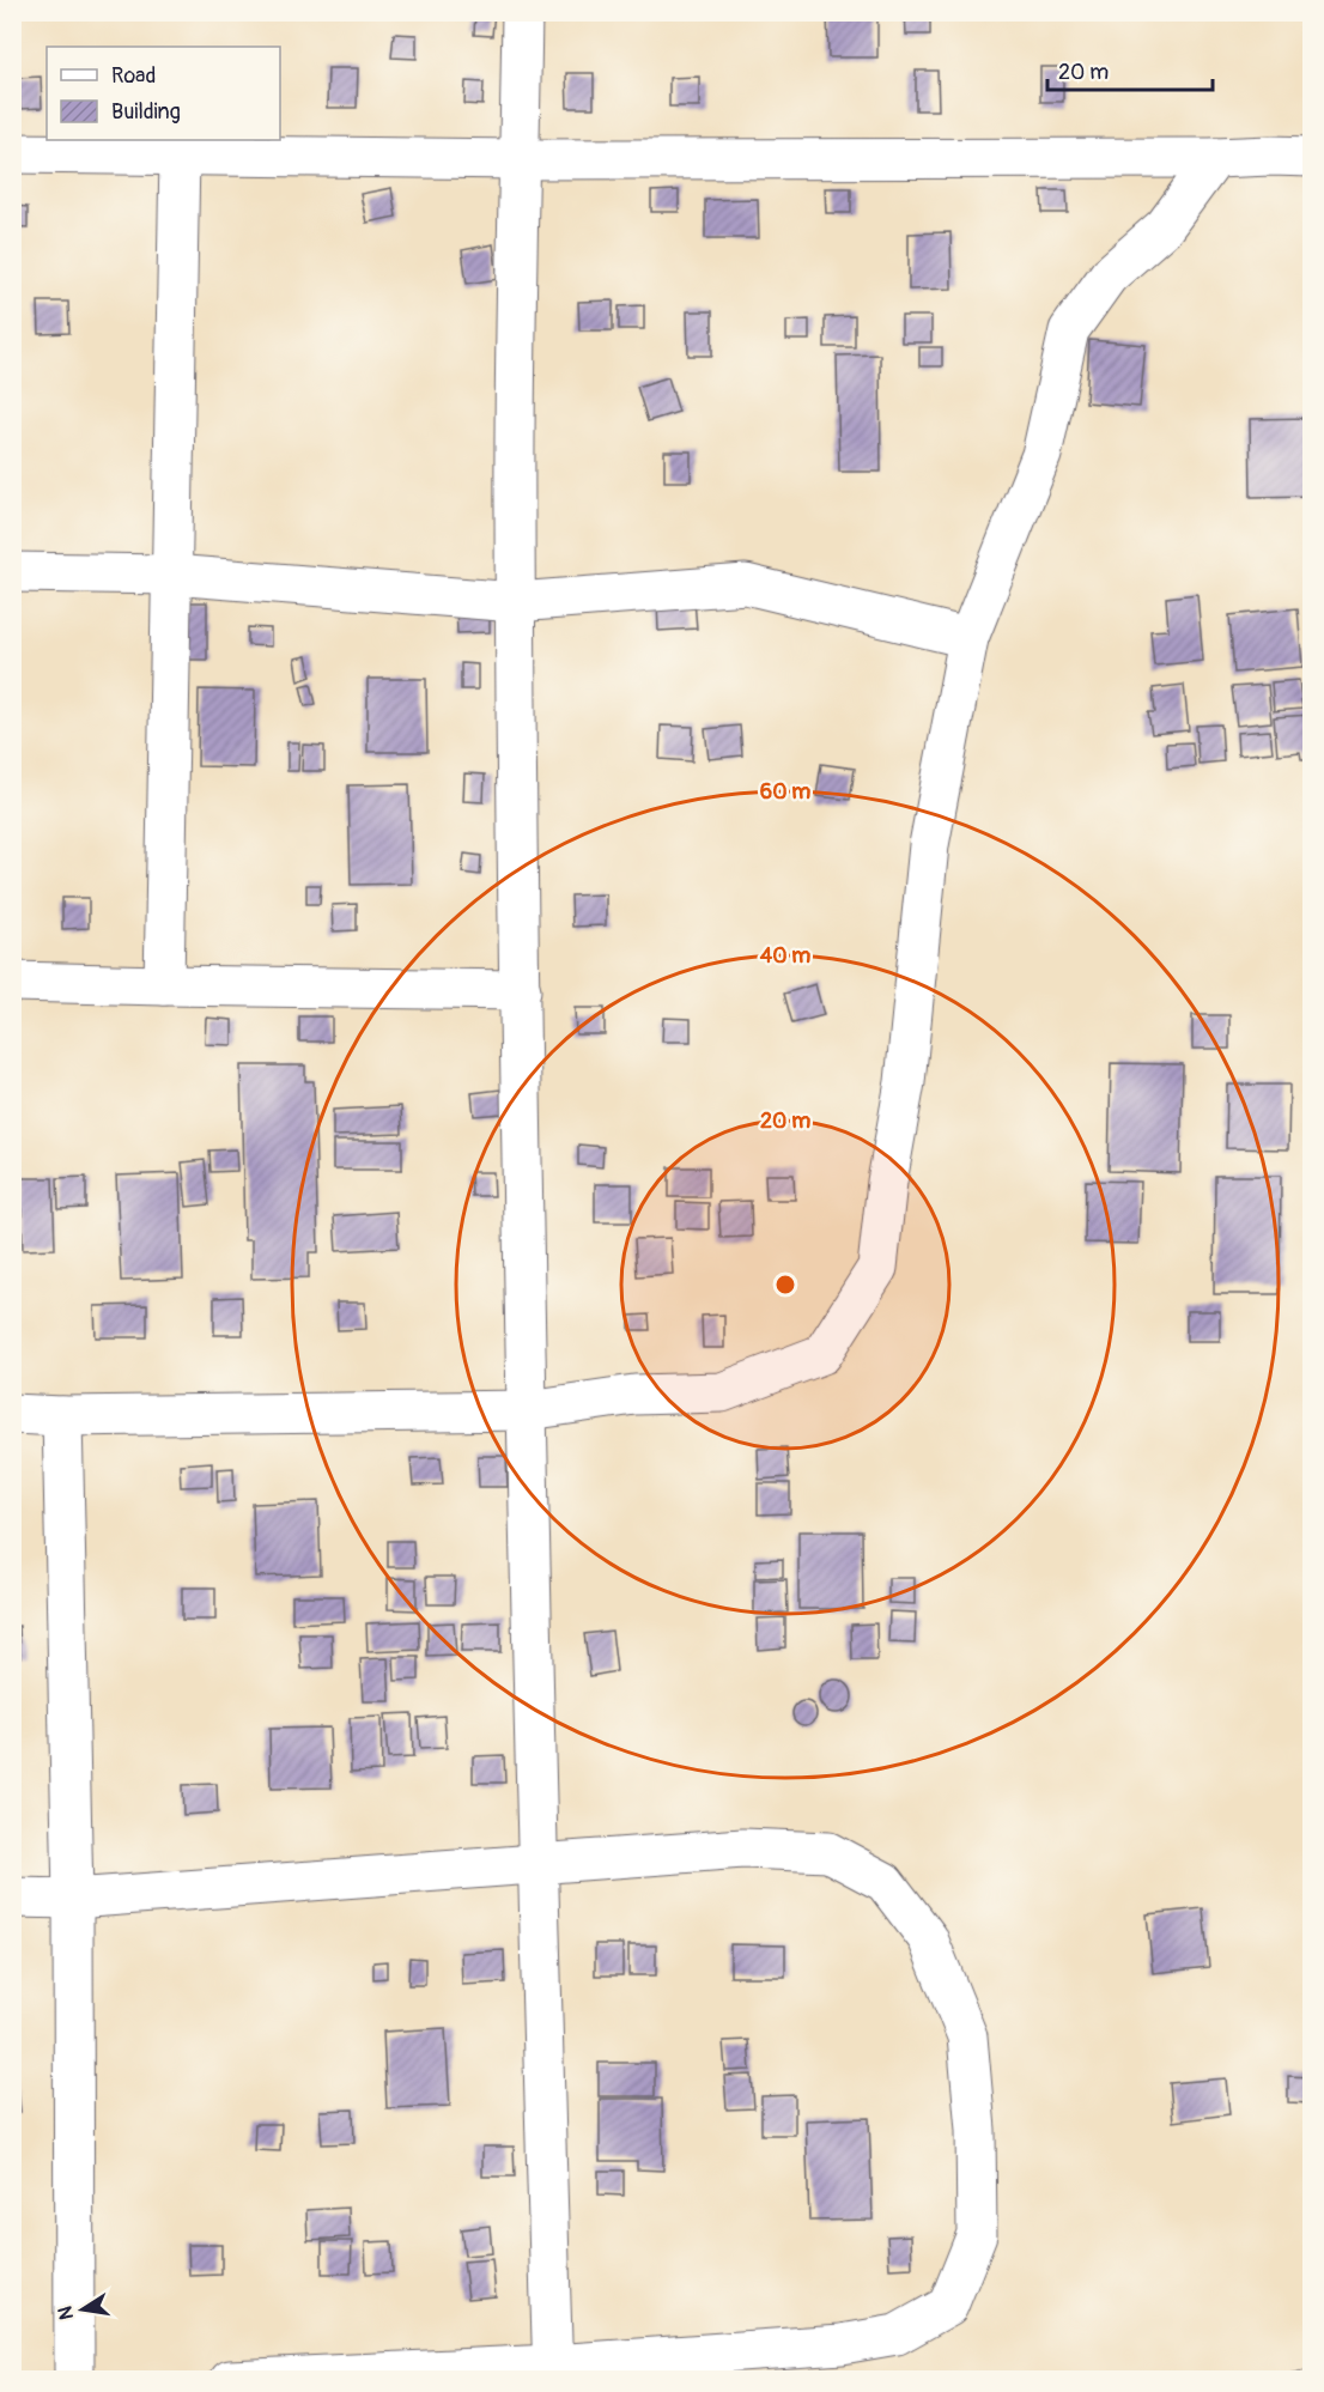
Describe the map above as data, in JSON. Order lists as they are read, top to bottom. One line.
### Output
{"legend":["Road","Building"],"scale_bar":"20 m","north":"left","rings":["60 m","40 m","20 m"]}
